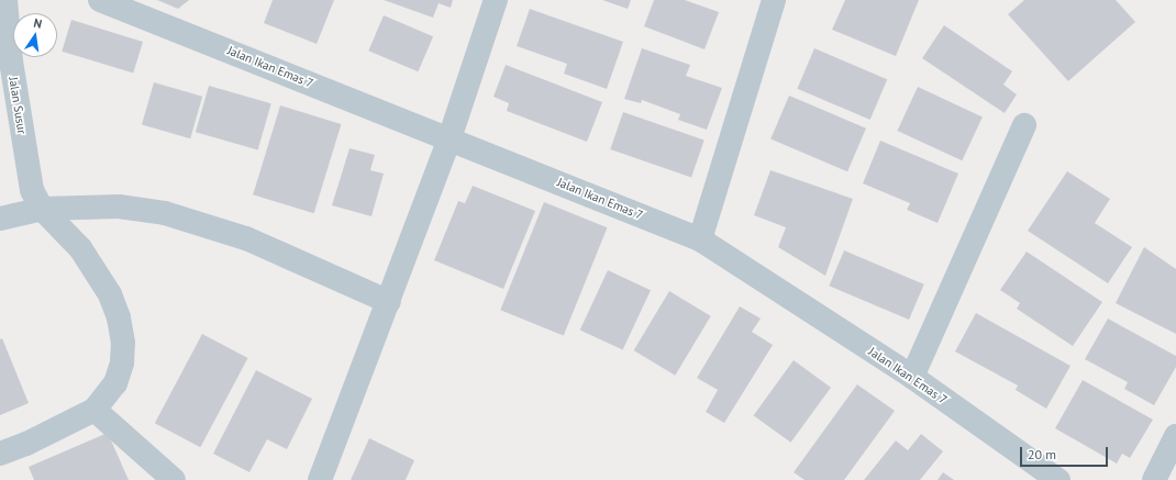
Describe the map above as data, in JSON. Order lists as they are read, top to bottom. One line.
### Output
{"streets":{"street":["Jalan Ikan Emas 7","Jalan Susur"]},"scale_bar":"20 m","north":"top"}
